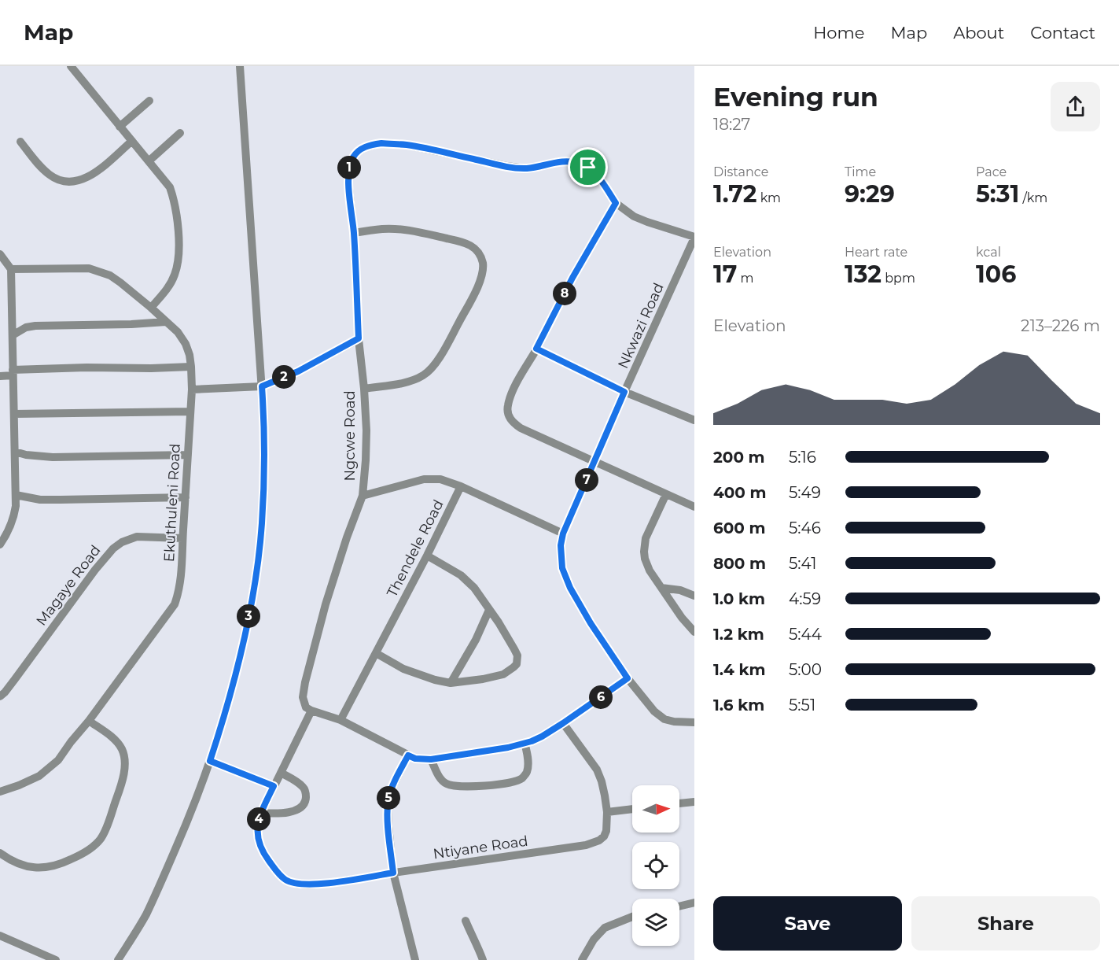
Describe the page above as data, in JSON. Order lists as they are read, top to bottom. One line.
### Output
{"streets":{"street":["Nkwazi Road","Ngcwe Road","Ekuthuleni Road","Thendele Road","Magaye Road","Ntiyane Road"]},"crossings":[["Ekuthuleni Road","Magaye Road"]],"north":"right","page":{"header":"Map","nav":["Home","Map","About","Contact"],"heading":["Evening run","18:27"],"stats":[["Distance","1.72 km"],["Time","9:29"],["Pace","5:31 /km"],["Elevation","17 m"],["Heart rate","132 bpm"],["kcal","106"]],"pins":["1","8","2","7","3","6","5","4"],"chart":["Elevation","213–226 m"],"list":[{"name":"200 m","note":"5:16"},{"name":"400 m","note":"5:49"},{"name":"600 m","note":"5:46"},{"name":"800 m","note":"5:41"},{"name":"1.0 km","note":"4:59"},{"name":"1.2 km","note":"5:44"},{"name":"1.4 km","note":"5:00"},{"name":"1.6 km","note":"5:51"}],"buttons":["Save","Share"]}}
